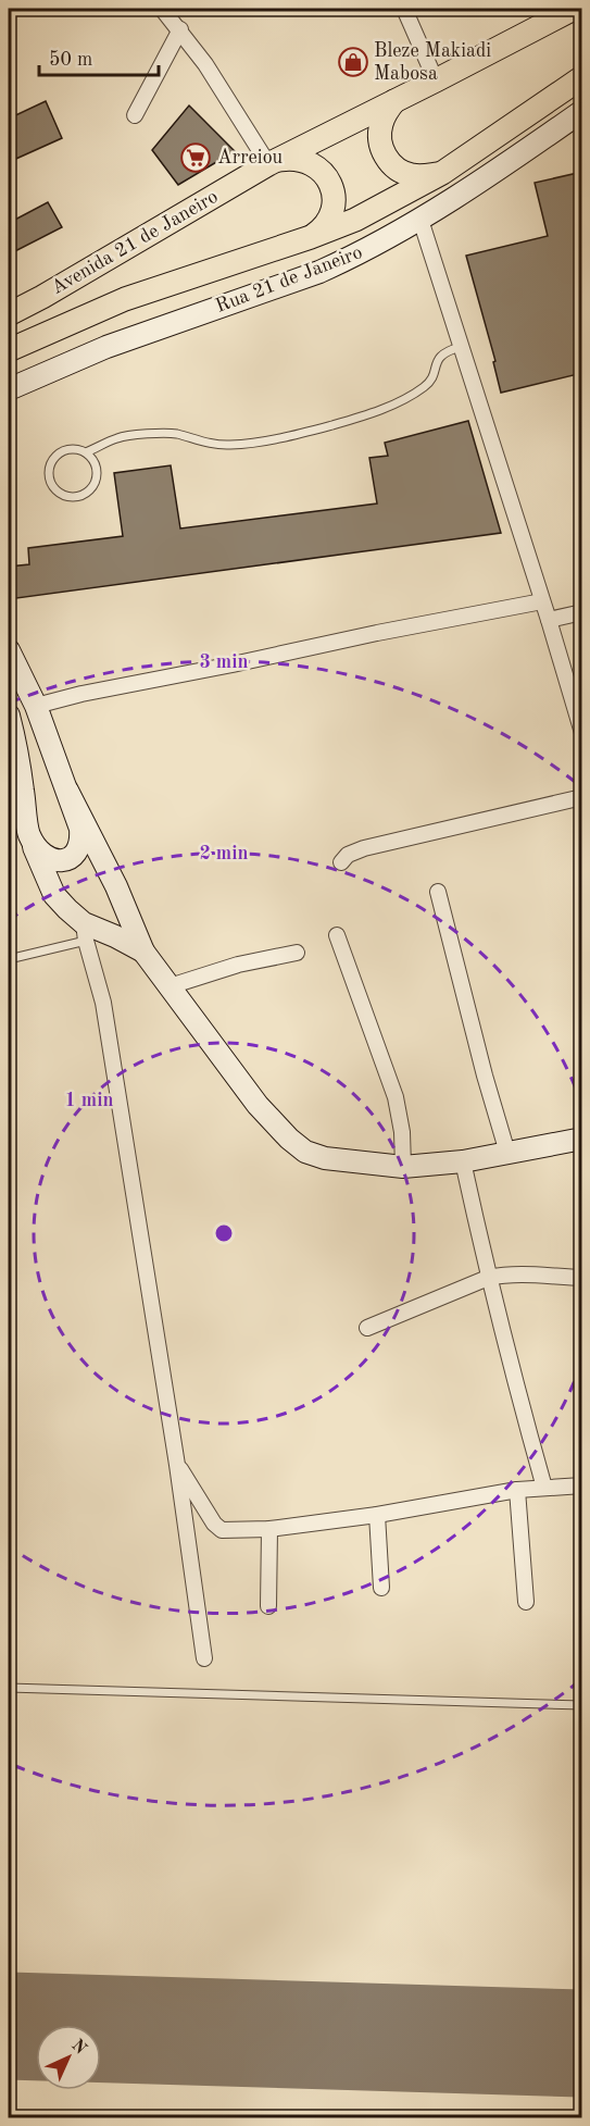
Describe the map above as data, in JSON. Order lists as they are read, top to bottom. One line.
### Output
{"streets":{"main road":["Avenida 21 de Janeiro"],"street":["Rua 21 de Janeiro"]},"places":{"shop":["Bleze Makiadi Mabosa"],"supermarket":["Arreiou"]},"scale_bar":"50 m","north":"top right","rings":["3 min","2 min","1 min"]}
